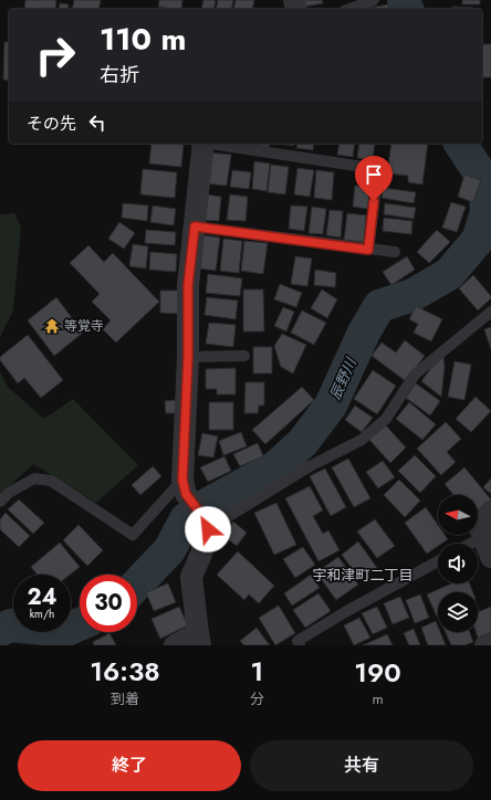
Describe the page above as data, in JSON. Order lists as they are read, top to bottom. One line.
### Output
{"districts":["宇和津町二丁目"],"water":["辰野川"],"places":{"temple":["等覚寺"]},"north":"left","page":{"turn":["110 m","右折"],"then":"その先","speed":"24 km/h","limit":"30","eta":["16:38","到着","1","分","190","m"],"buttons":["終了","共有"]}}
